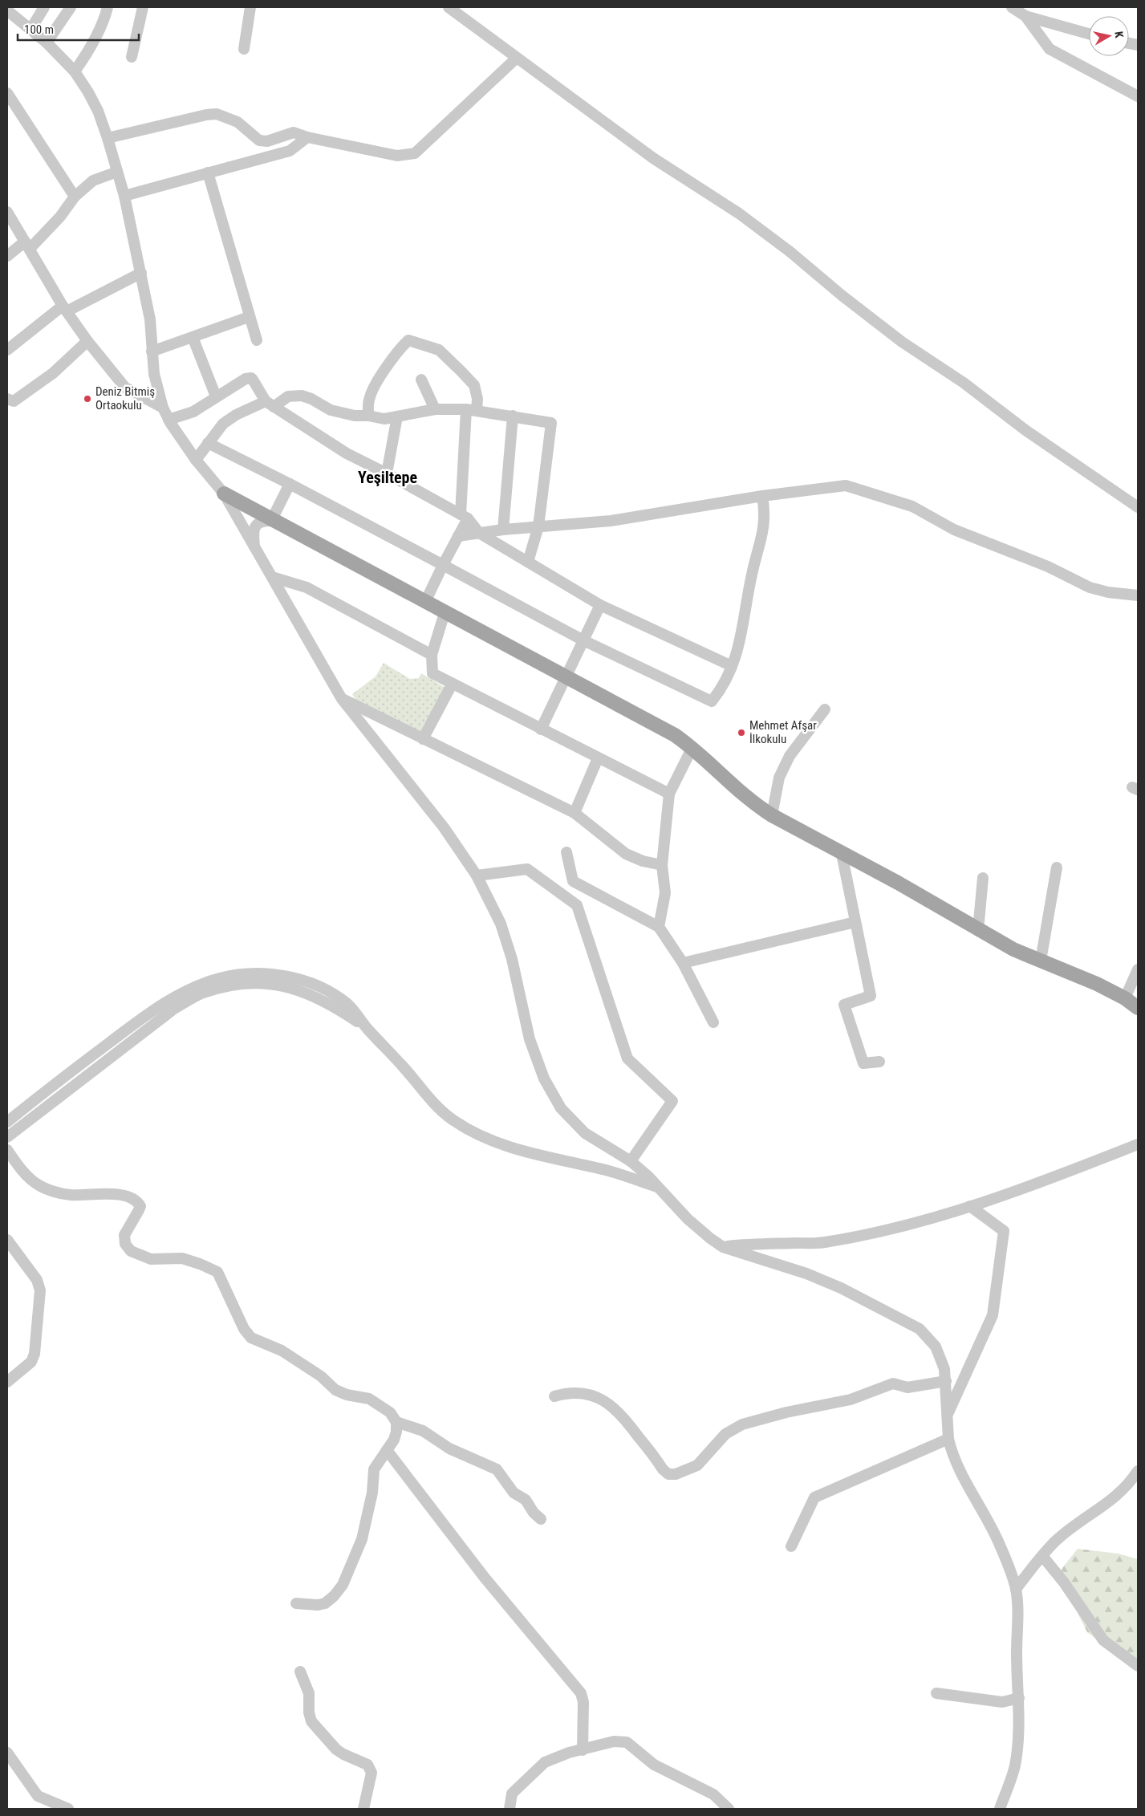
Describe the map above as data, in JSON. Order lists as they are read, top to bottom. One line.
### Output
{"districts":["Yeşiltepe"],"places":["Deniz Bitmiş Ortaokulu","Mehmet Afşar İlkokulu"],"scale_bar":"100 m","north":"right"}
